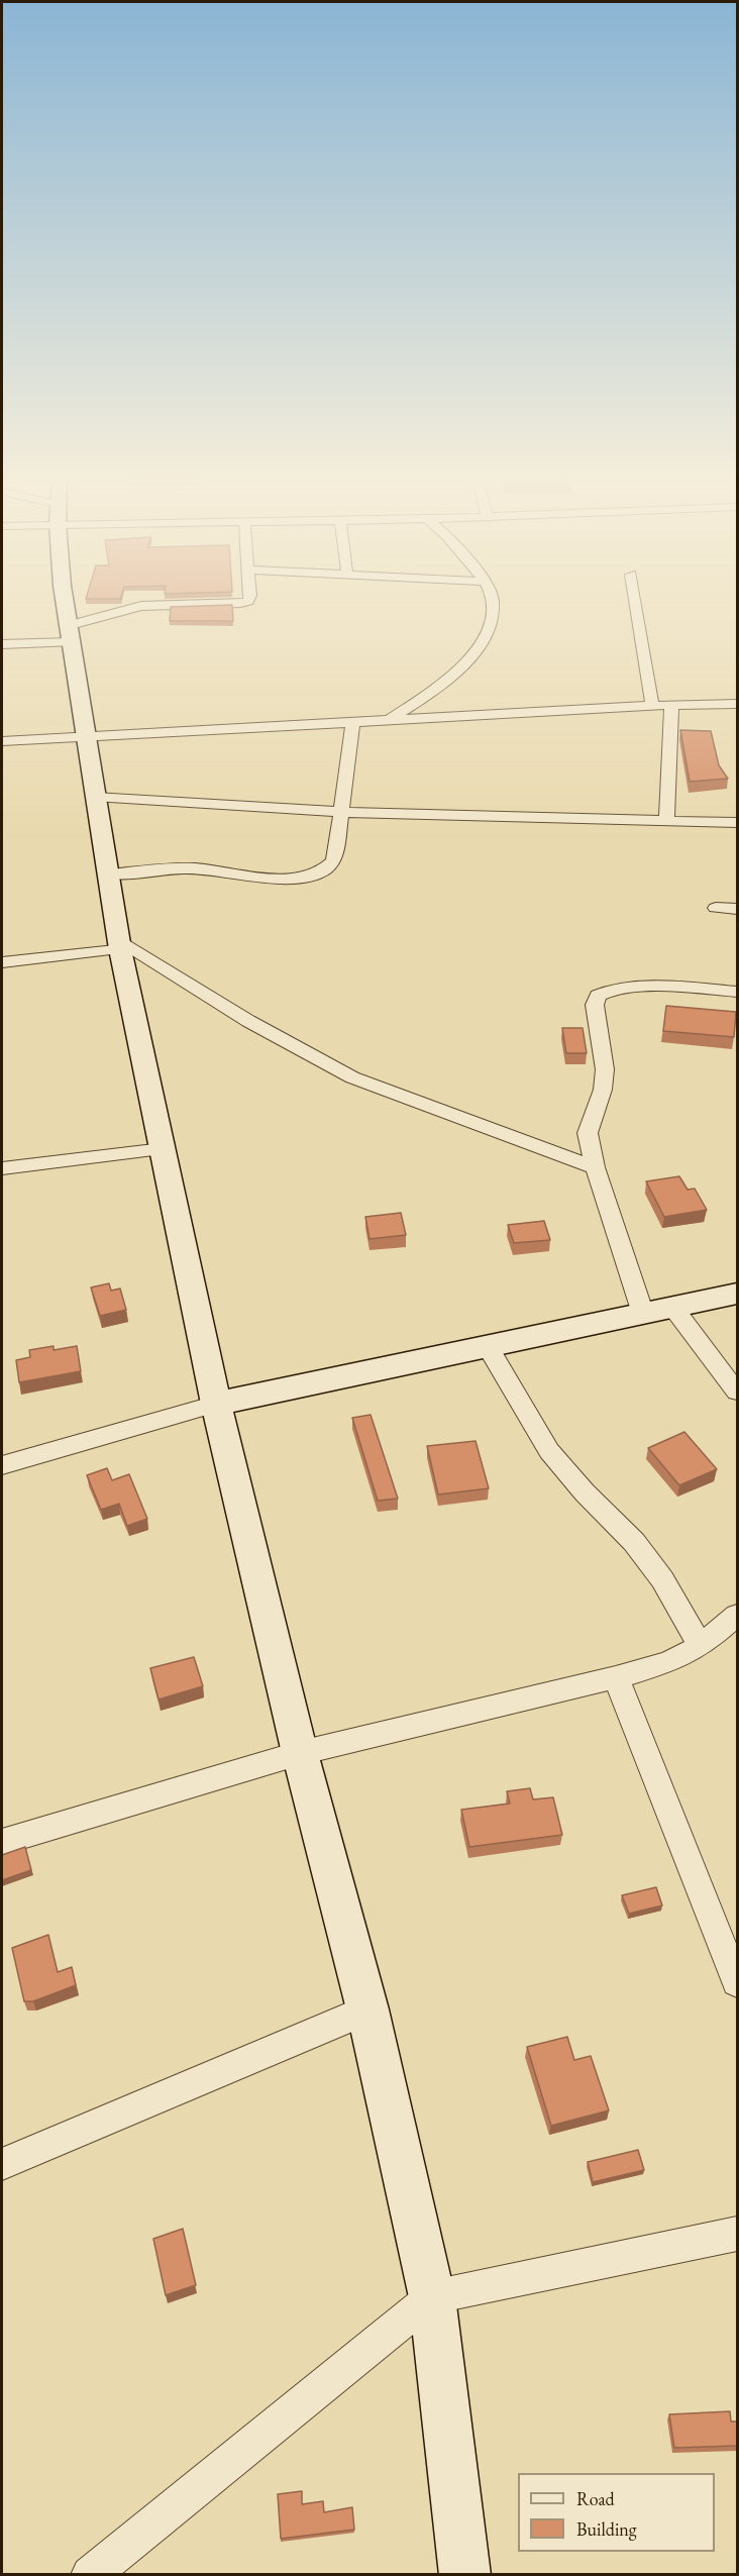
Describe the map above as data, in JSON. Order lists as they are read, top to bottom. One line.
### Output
{"legend":["Road","Building"]}
